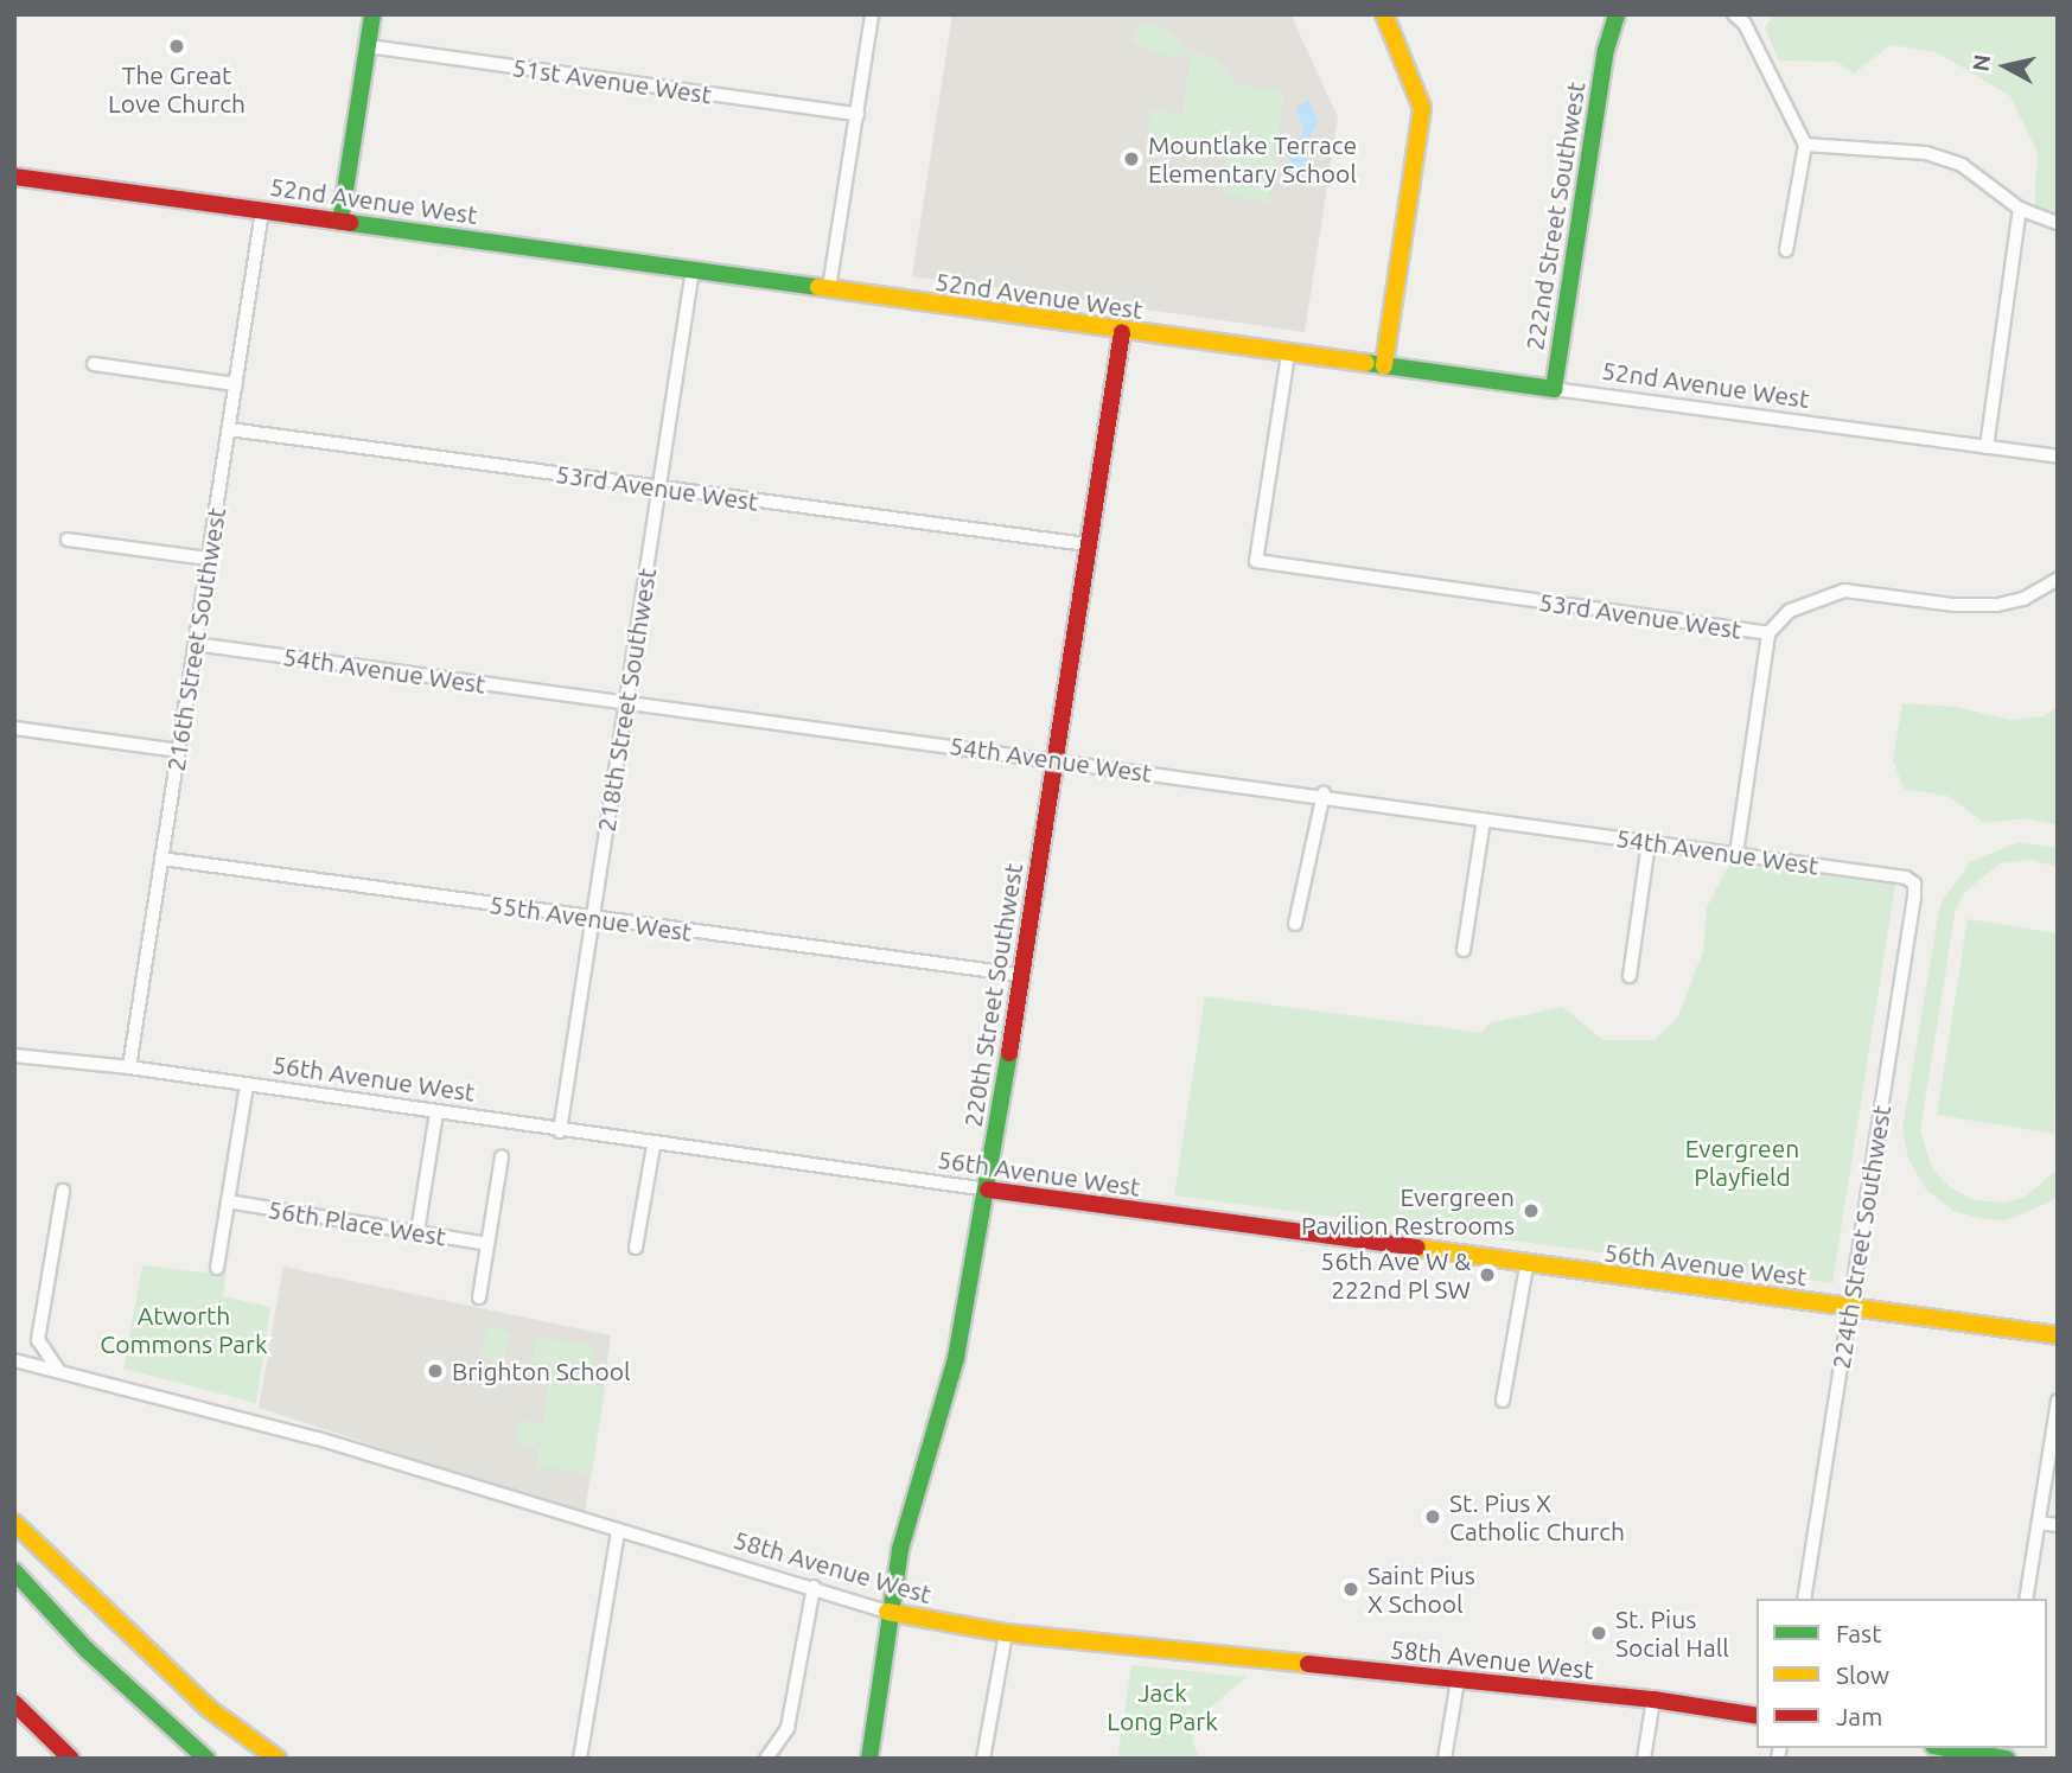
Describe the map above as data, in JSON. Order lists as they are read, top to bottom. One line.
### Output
{"streets":{"main road":["52nd Avenue West","222nd Street Southwest","220th Street Southwest","56th Avenue West","58th Avenue West"],"street":["51st Avenue West","53rd Avenue West","216th Street Southwest","54th Avenue West","218th Street Southwest","55th Avenue West","56th Place West","224th Street Southwest"]},"crossings":[["52nd Avenue West","222nd Street Southwest"],["52nd Avenue West","53rd Avenue West"],["52nd Avenue West","216th Street Southwest"],["52nd Avenue West","218th Street Southwest"],["52nd Avenue West","220th Street Southwest"],["53rd Avenue West","216th Street Southwest"],["53rd Avenue West","218th Street Southwest"],["53rd Avenue West","220th Street Southwest"],["216th Street Southwest","54th Avenue West"],["216th Street Southwest","55th Avenue West"],["216th Street Southwest","56th Avenue West"],["54th Avenue West","218th Street Southwest"],["54th Avenue West","220th Street Southwest"],["54th Avenue West","224th Street Southwest"],["218th Street Southwest","55th Avenue West"],["218th Street Southwest","56th Avenue West"],["55th Avenue West","220th Street Southwest"],["220th Street Southwest","56th Avenue West"],["220th Street Southwest","58th Avenue West"],["56th Avenue West","224th Street Southwest"]],"parks":["Evergreen Playfield","Atworth Commons Park","Jack Long Park"],"places":["The Great Love Church","Mountlake Terrace Elementary School","Evergreen Pavilion Restrooms","56th Ave W & 222nd Pl SW","Brighton School","St. Pius X Catholic Church","Saint Pius X School","St. Pius Social Hall"],"legend":["Fast","Slow","Jam"],"north":"left"}
